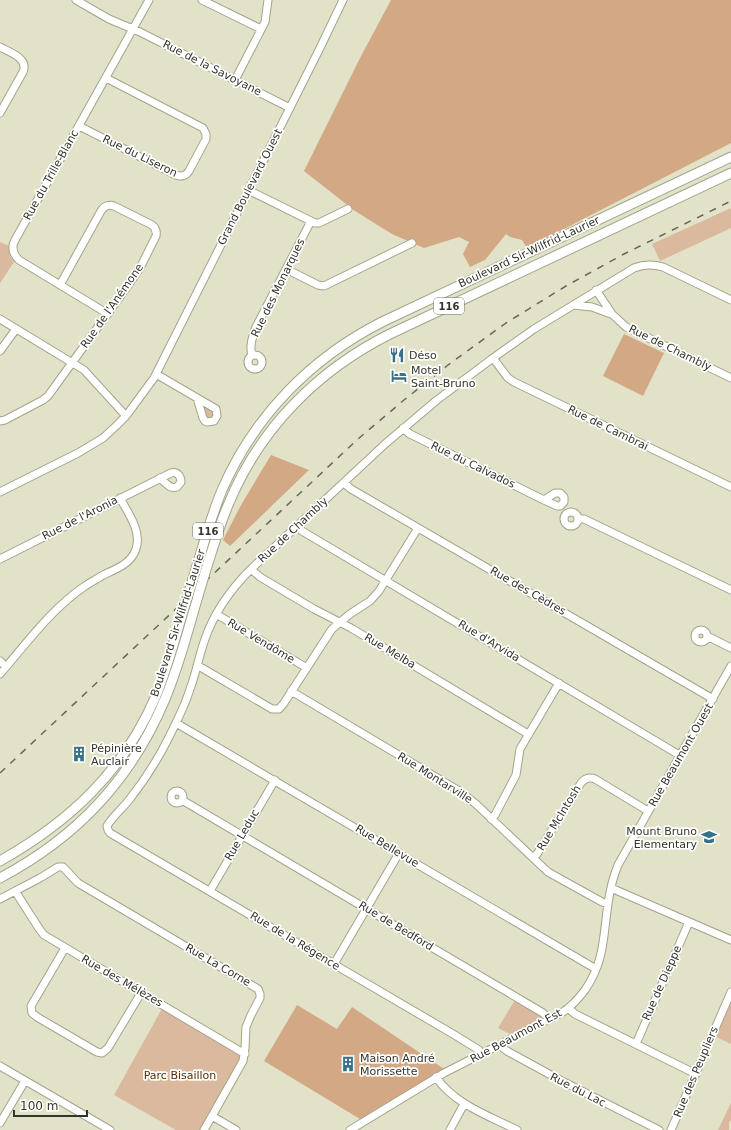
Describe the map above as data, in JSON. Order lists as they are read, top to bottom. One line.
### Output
{"streets":{"main road":["Boulevard Sir-Wilfrid-Laurier","116"],"street":["Rue de la Savoyane","Rue du Liseron","Rue du Trille-Blanc","Grand Boulevard Ouest","Rue des Monarques","Rue de l'Anémone","Rue de Chambly","Rue de Cambrai","Rue du Calvados","Rue de l'Aronia","Rue des Cèdres","Rue Vendôme","Rue d'Arvida","Rue Melba","Rue Beaumont Ouest","Rue Montarville","Rue McIntosh","Rue Leduc","Rue Bellevue","Rue de Bedford","Rue de la Régence","Rue La Corne","Rue des Mélèzes","Rue de Dieppe","Rue Beaumont Est","Rue des Peupliers","Rue du Lac"]},"crossings":[["Rue de la Savoyane","Rue du Trille-Blanc"],["Rue de la Savoyane","Grand Boulevard Ouest"],["Rue du Liseron","Rue du Trille-Blanc"],["Rue du Trille-Blanc","Rue de l'Anémone"],["Rue de Chambly","Rue de Cambrai"],["Rue de Chambly","Rue du Calvados"],["Rue de Chambly","Rue des Cèdres"],["Rue de Chambly","Rue Vendôme"],["Rue de Chambly","Rue d'Arvida"],["Rue de Chambly","Rue Melba"],["Rue de Chambly","Rue Bellevue"],["Rue de Chambly","Rue de la Régence"],["Rue des Cèdres","Rue Beaumont Ouest"],["Rue d'Arvida","Rue Beaumont Ouest"],["Rue Beaumont Ouest","Rue McIntosh"],["Rue Beaumont Ouest","Rue Beaumont Est"],["Rue Montarville","Rue McIntosh"],["Rue Montarville","Rue Beaumont Est"],["Rue Leduc","Rue Bellevue"],["Rue Leduc","Rue de Bedford"],["Rue Leduc","Rue de la Régence"],["Rue Bellevue","Rue Beaumont Est"],["Rue de Bedford","Rue Beaumont Est"],["Rue de la Régence","Rue Beaumont Est"],["Rue La Corne","Rue des Mélèzes"],["Rue Beaumont Est","Rue du Lac"]],"parks":["Parc Bisaillon"],"places":{"restaurant":["Déso"],"hotel":["Motel Saint-Bruno"],"building":["Pépinière Auclair","Maison André Morissette"],"school or university":["Mount Bruno Elementary"]},"scale_bar":"100 m"}
